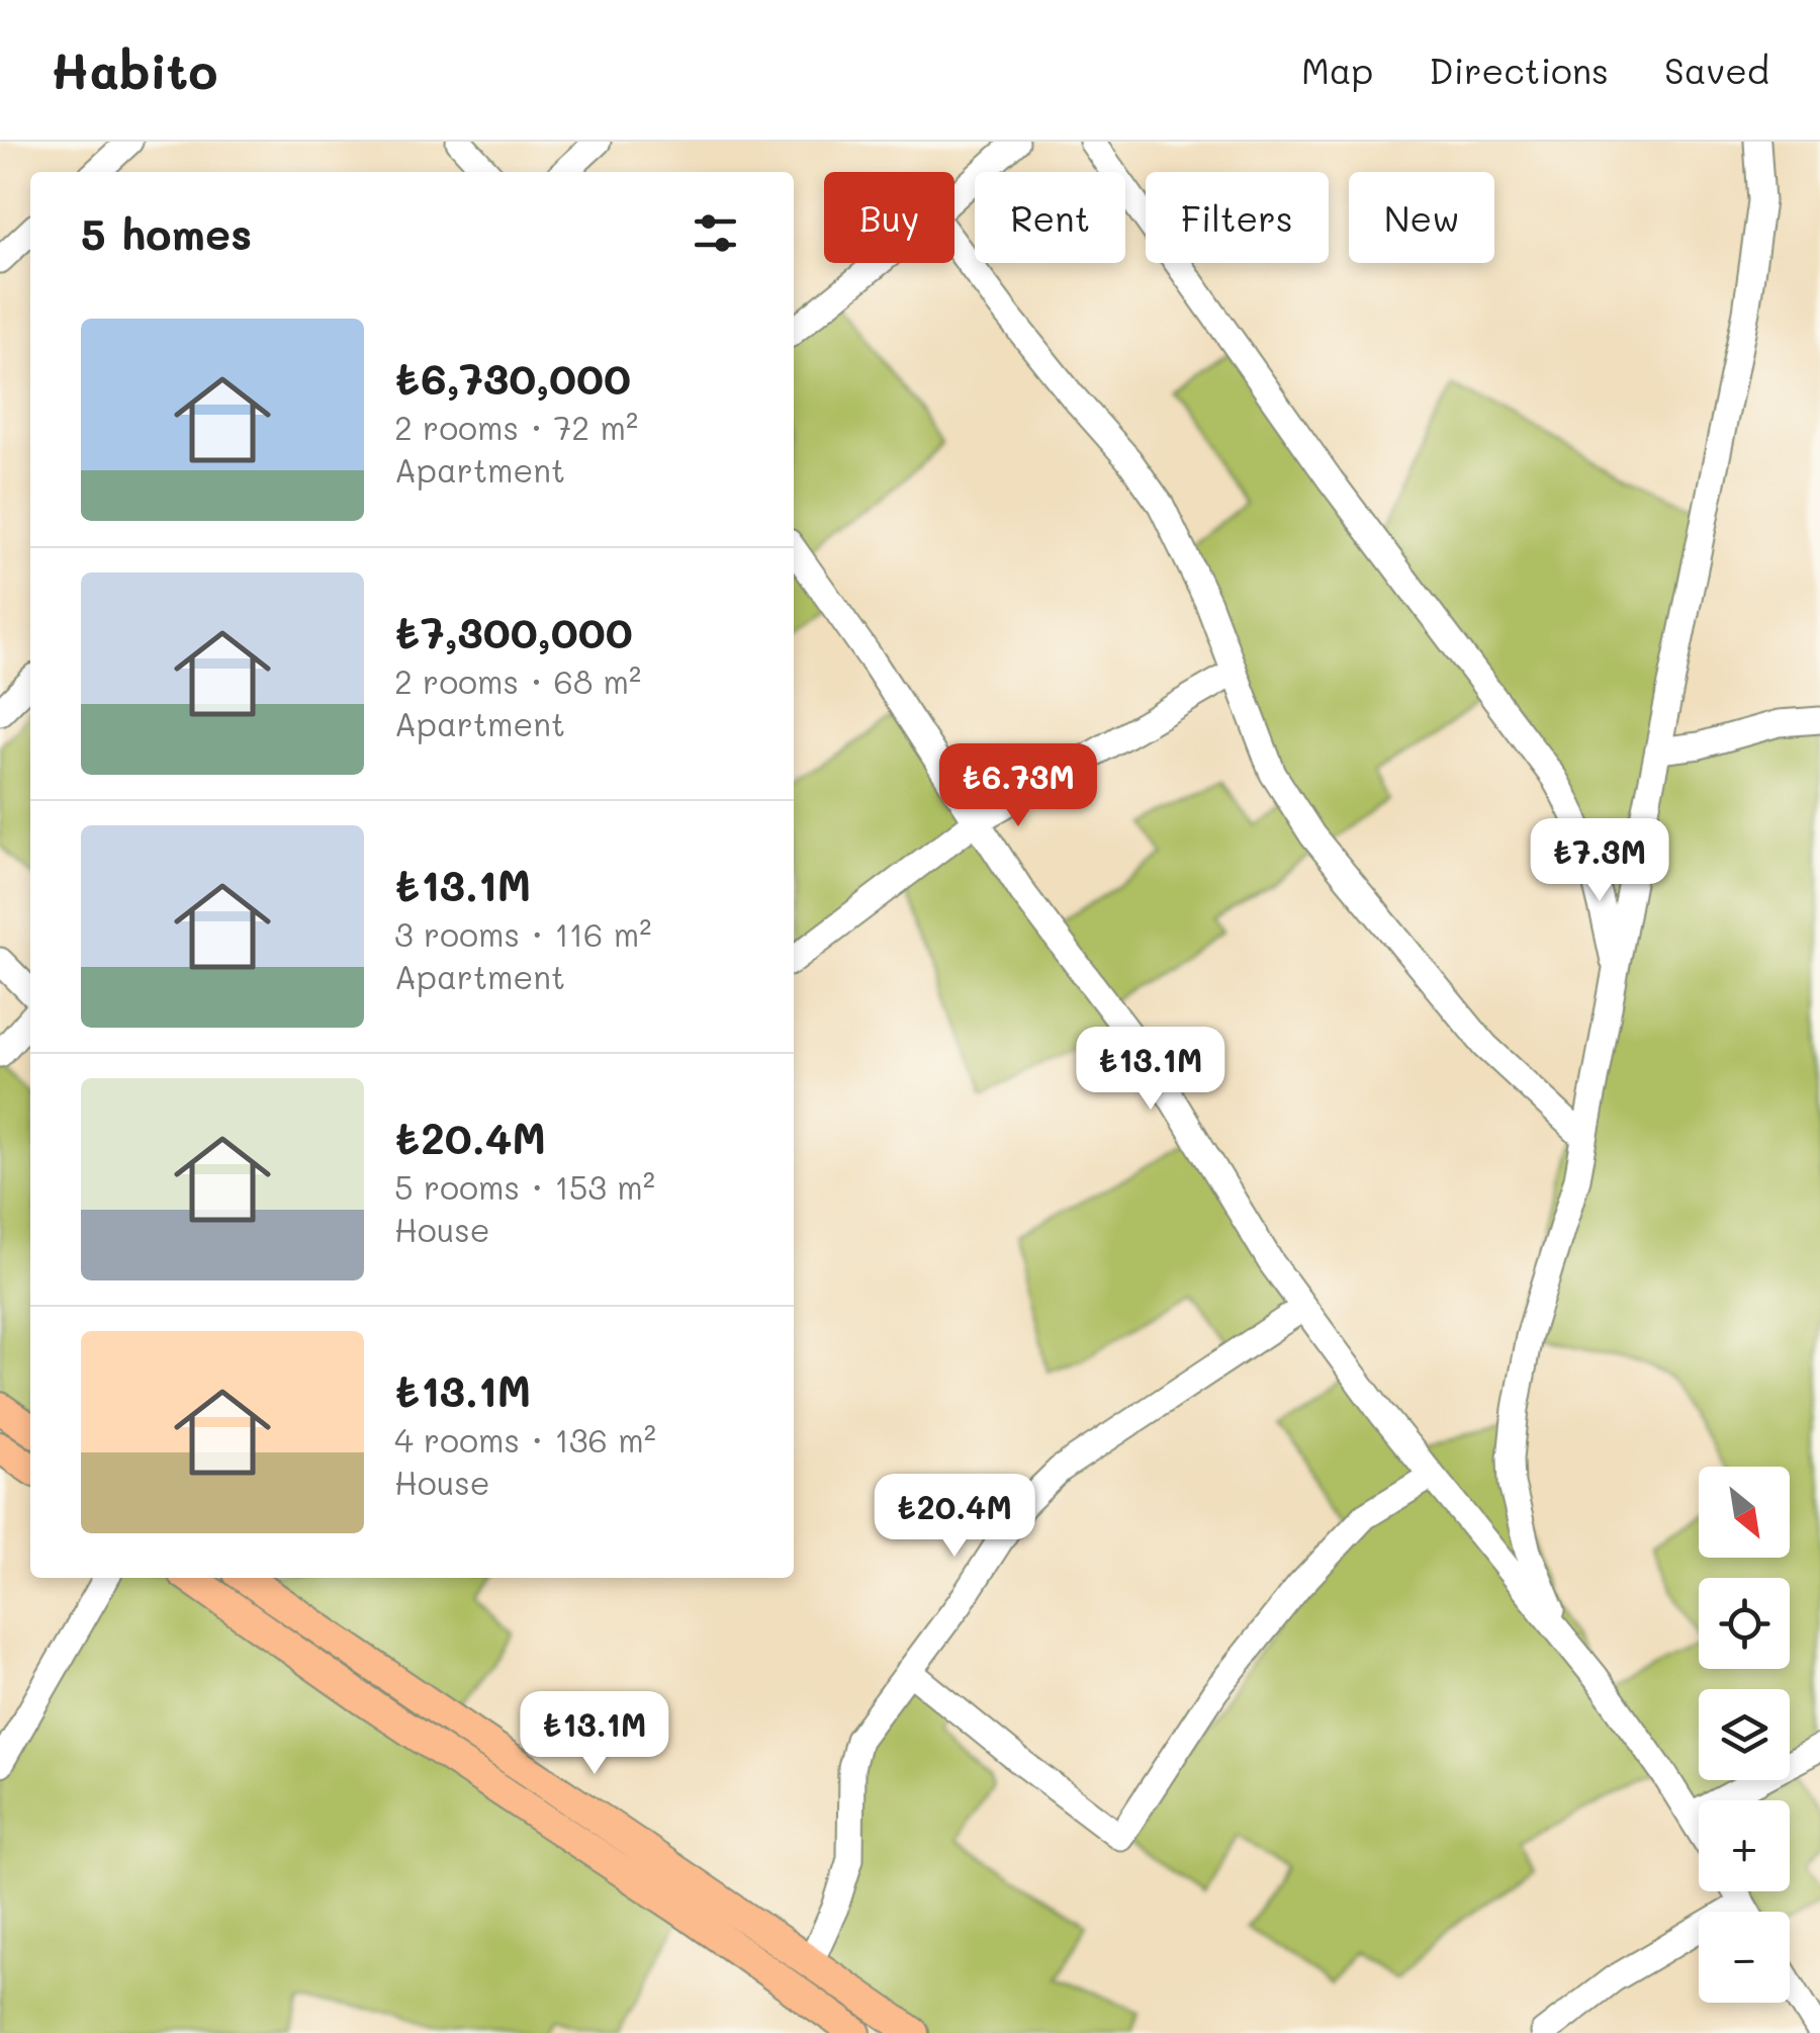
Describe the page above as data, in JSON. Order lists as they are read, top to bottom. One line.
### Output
{"north":"bottom right","page":{"header":"Habito","nav":["Map","Directions","Saved"],"chip":["Buy","Rent","Filters","New"],"heading":"5 homes","list":[{"name":"₺6,730,000","note":"2 rooms · 72 m² · Apartment"},{"name":"₺7,300,000","note":"2 rooms · 68 m² · Apartment"},{"name":"₺13.1M","note":"3 rooms · 116 m² · Apartment"},{"name":"₺20.4M","note":"5 rooms · 153 m² · House"},{"name":"₺13.1M","note":"4 rooms · 136 m² · House"}],"price":["₺6.73M","₺7.3M","₺13.1M","₺20.4M","₺13.1M"],"map_buttons":["+","−"]}}
